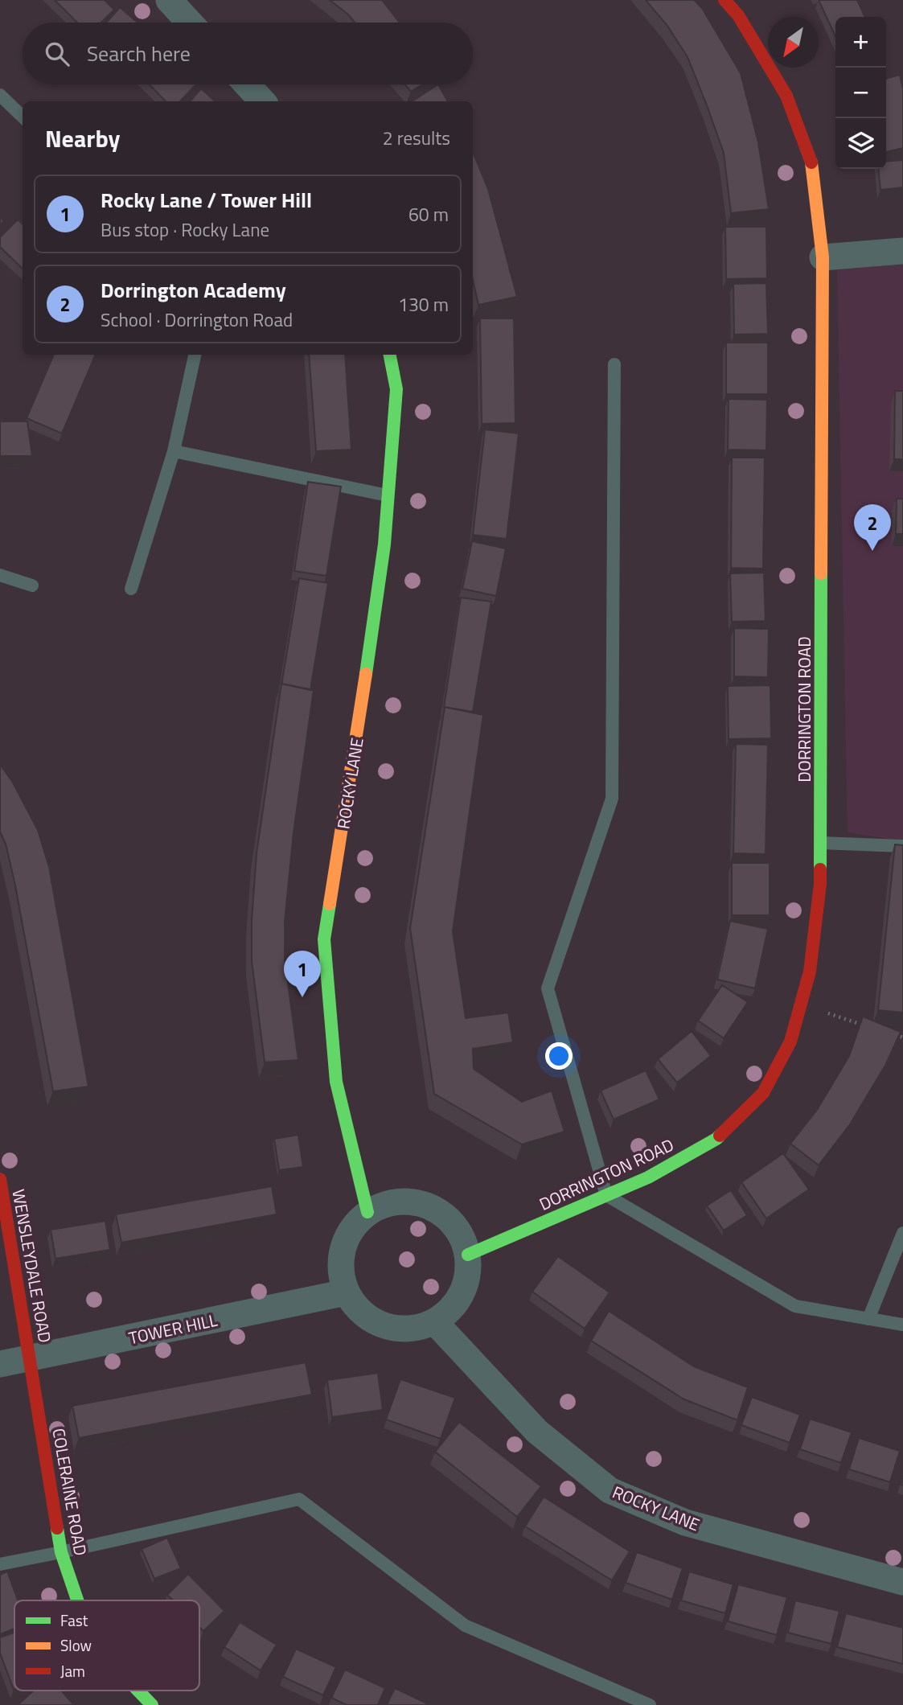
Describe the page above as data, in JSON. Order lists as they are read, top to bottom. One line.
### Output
{"streets":{"street":["DORRINGTON ROAD","ROCKY LANE","WENSLEYDALE ROAD","TOWER HILL","COLERAINE ROAD"]},"crossings":[["DORRINGTON ROAD","ROCKY LANE"],["DORRINGTON ROAD","TOWER HILL"],["ROCKY LANE","TOWER HILL"],["WENSLEYDALE ROAD","TOWER HILL"],["WENSLEYDALE ROAD","COLERAINE ROAD"],["TOWER HILL","COLERAINE ROAD"]],"legend":["Fast","Slow","Jam"],"north":"bottom left","page":{"map_buttons":["+","−"],"search":"Search here","heading":["Nearby","2 results"],"list":[{"mark":"1","name":"Rocky Lane / Tower Hill","note":"Bus stop · Rocky Lane","value":"60 m"},{"mark":"2","name":"Dorrington Academy","note":"School · Dorrington Road","value":"130 m"}],"pins":["2","1"]}}
